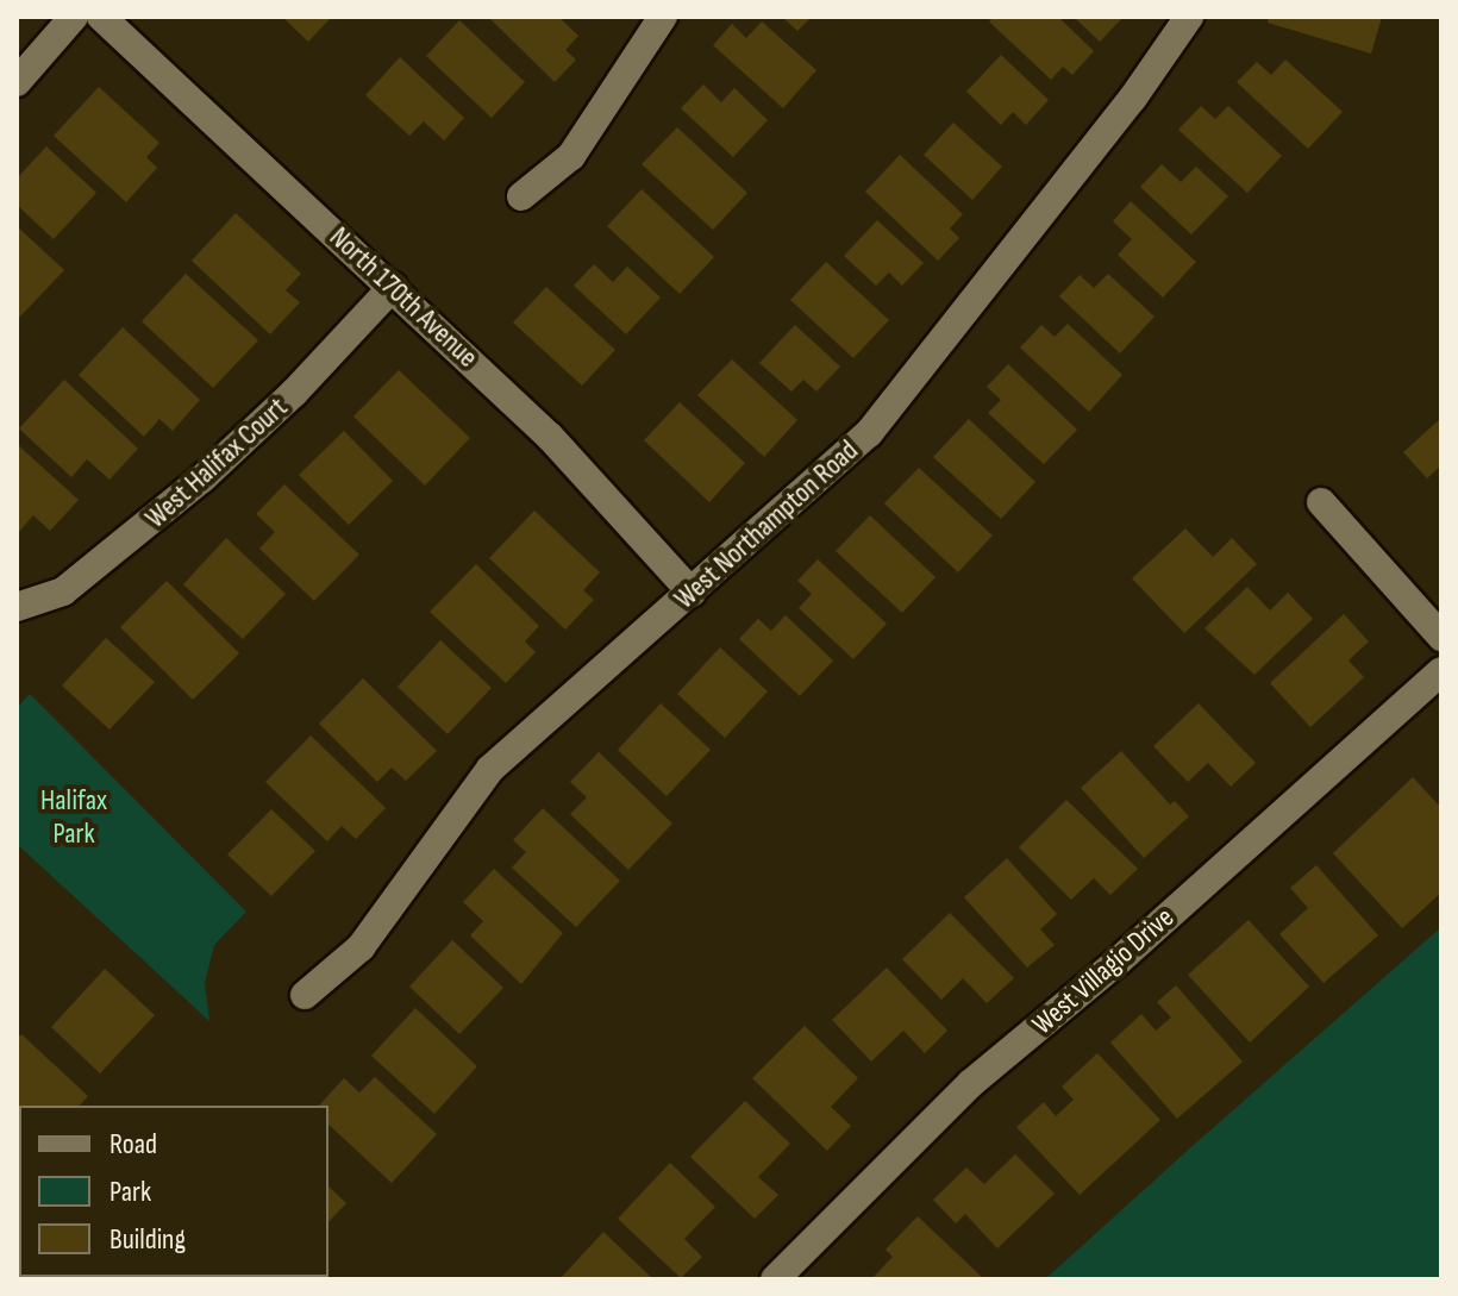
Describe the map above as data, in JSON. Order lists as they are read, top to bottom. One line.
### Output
{"streets":{"street":["North 170th Avenue","West Halifax Court","West Northampton Road","West Villagio Drive"]},"crossings":[["North 170th Avenue","West Halifax Court"],["North 170th Avenue","West Northampton Road"]],"parks":["Halifax Park"],"legend":["Road","Park","Building"]}
